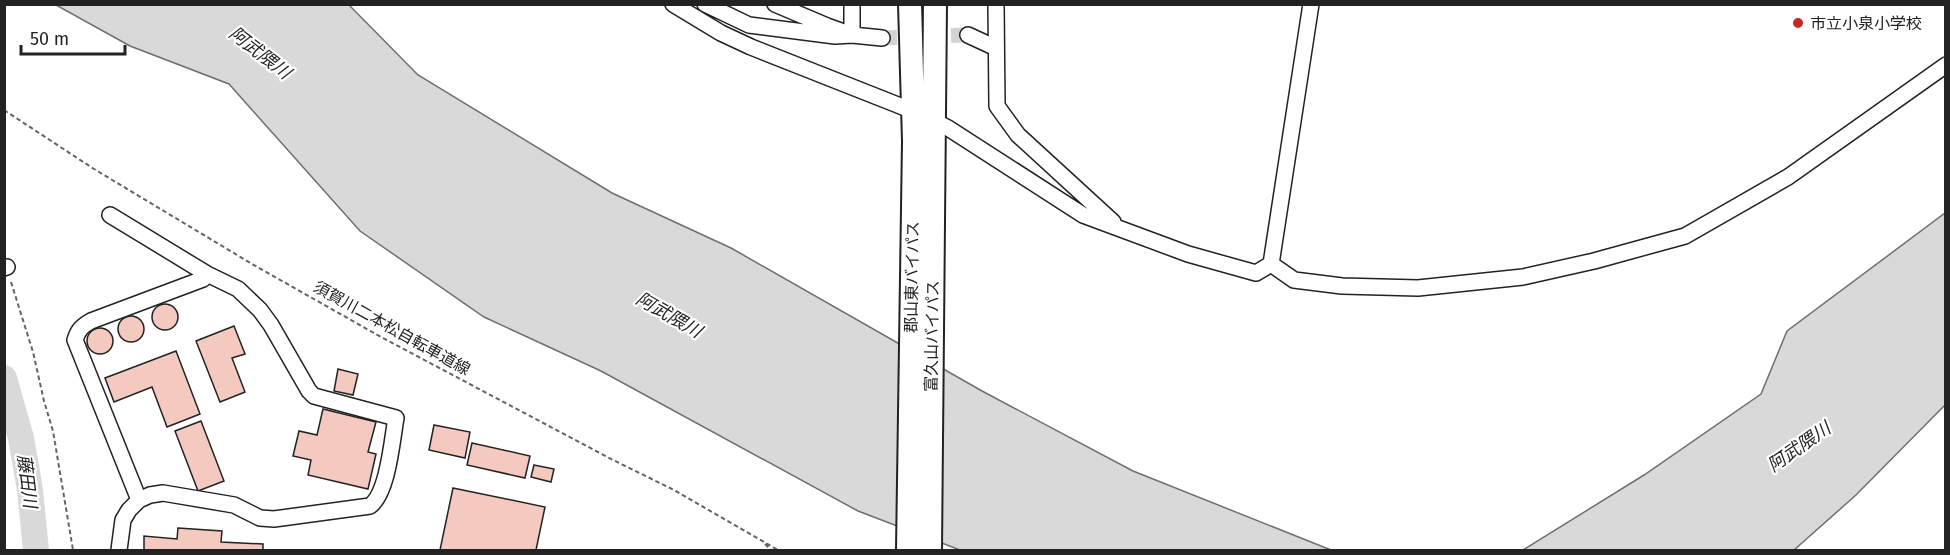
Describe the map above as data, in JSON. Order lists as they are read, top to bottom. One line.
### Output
{"streets":{"highway":["郡山東バイパス","富久山バイパス"],"path":["須賀川二本松自転車道線"]},"water":["阿武隈川","藤田川"],"places":["市立小泉小学校"],"scale_bar":"50 m"}
